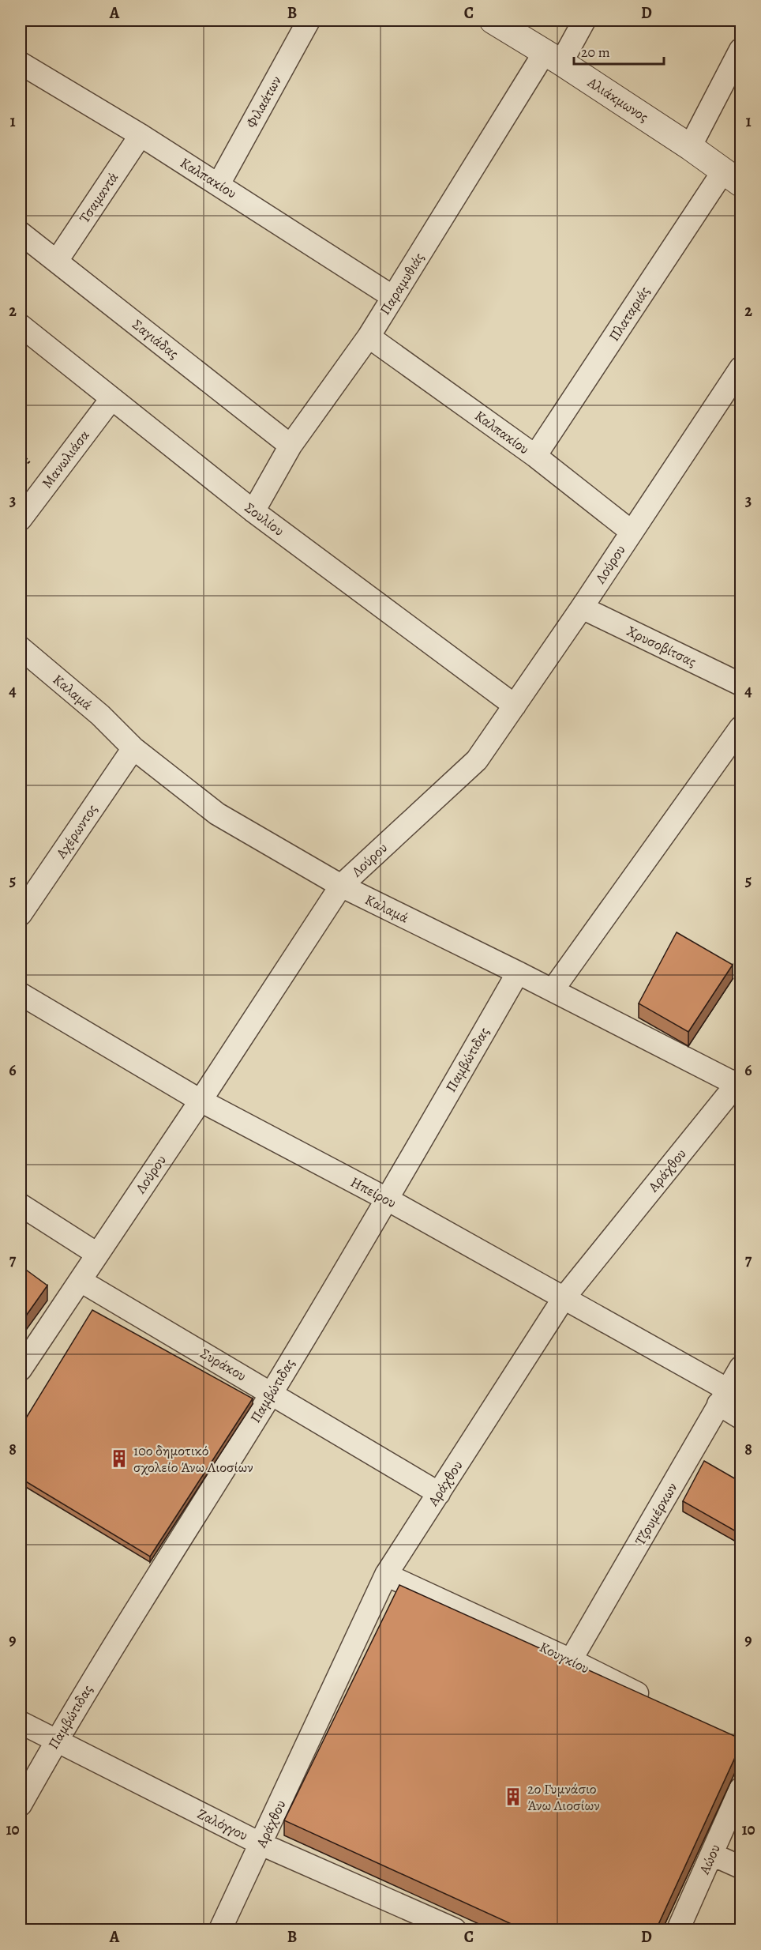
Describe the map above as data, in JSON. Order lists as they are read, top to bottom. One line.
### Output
{"streets":{"street":["Αλιάκμωνος","Φιλαάτων","Καλπακίου","Τσαμαντά","Παραμυθιάς","Πλαταριάς","Σαγιάδας","Μανωλιάσα","Σουλίου","Λούρου","Χρυσοβίτσας","Καλαμά","Αχέρωντος","Παμβώτιδας","Αράχθου","Ηπείρου","Συράκου","Τζουμέρκων","Κουγκίου","Ζαλόγγου","Αώου"]},"crossings":[["Αλιάκμωνος","Παραμυθιάς"],["Αλιάκμωνος","Πλαταριάς"],["Φιλαάτων","Καλπακίου"],["Καλπακίου","Τσαμαντά"],["Καλπακίου","Παραμυθιάς"],["Καλπακίου","Πλαταριάς"],["Καλπακίου","Λούρου"],["Τσαμαντά","Σαγιάδας"],["Παραμυθιάς","Σαγιάδας"],["Παραμυθιάς","Σουλίου"],["Μανωλιάσα","Σουλίου"],["Σουλίου","Λούρου"],["Λούρου","Χρυσοβίτσας"],["Λούρου","Καλαμά"],["Λούρου","Ηπείρου"],["Λούρου","Συράκου"],["Καλαμά","Αχέρωντος"],["Καλαμά","Παμβώτιδας"],["Καλαμά","Αράχθου"],["Παμβώτιδας","Ηπείρου"],["Παμβώτιδας","Συράκου"],["Παμβώτιδας","Ζαλόγγου"],["Αράχθου","Ηπείρου"],["Αράχθου","Συράκου"],["Αράχθου","Κουγκίου"],["Αράχθου","Ζαλόγγου"],["Ηπείρου","Τζουμέρκων"],["Τζουμέρκων","Κουγκίου"]],"places":{"building":["10ο δημοτικό σχολείο Άνω Λιοσίων","2ο Γυμνάσιο Άνω Λιοσίων"]},"scale_bar":"20 m","grid":{"columns":["A","B","C","D"],"rows":["1","2","3","4","5","6","7","8","9","10"]}}
